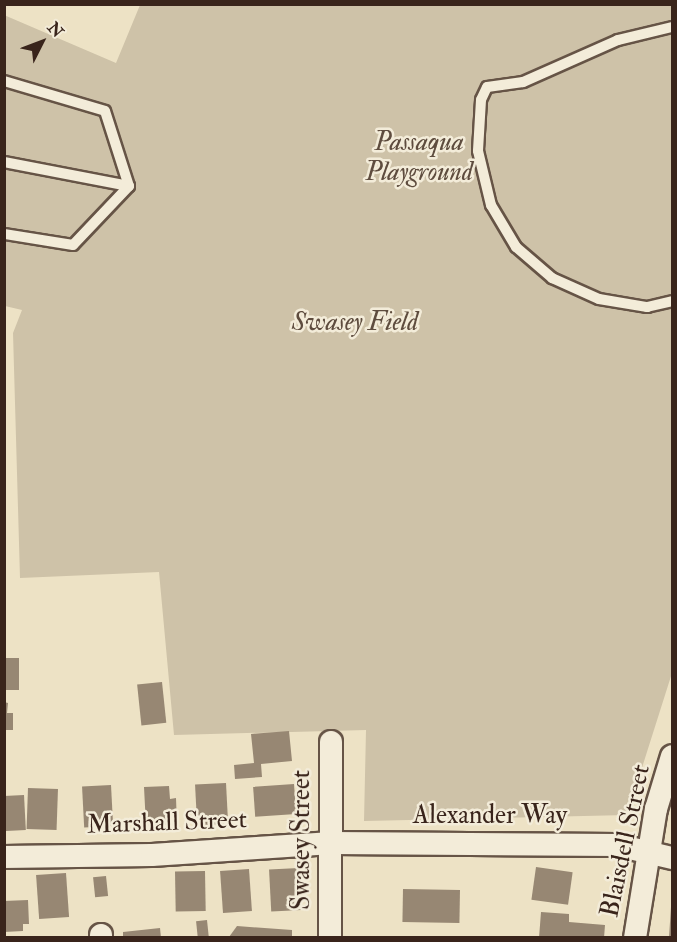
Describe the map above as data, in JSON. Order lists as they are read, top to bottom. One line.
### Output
{"streets":{"street":["Alexander Way","Marshall Street","Swasey Street","Blaisdell Street"]},"crossings":[["Alexander Way","Marshall Street"],["Alexander Way","Swasey Street"],["Alexander Way","Blaisdell Street"],["Marshall Street","Swasey Street"]],"parks":["Passaqua Playground","Swasey Field"],"north":"top right"}
